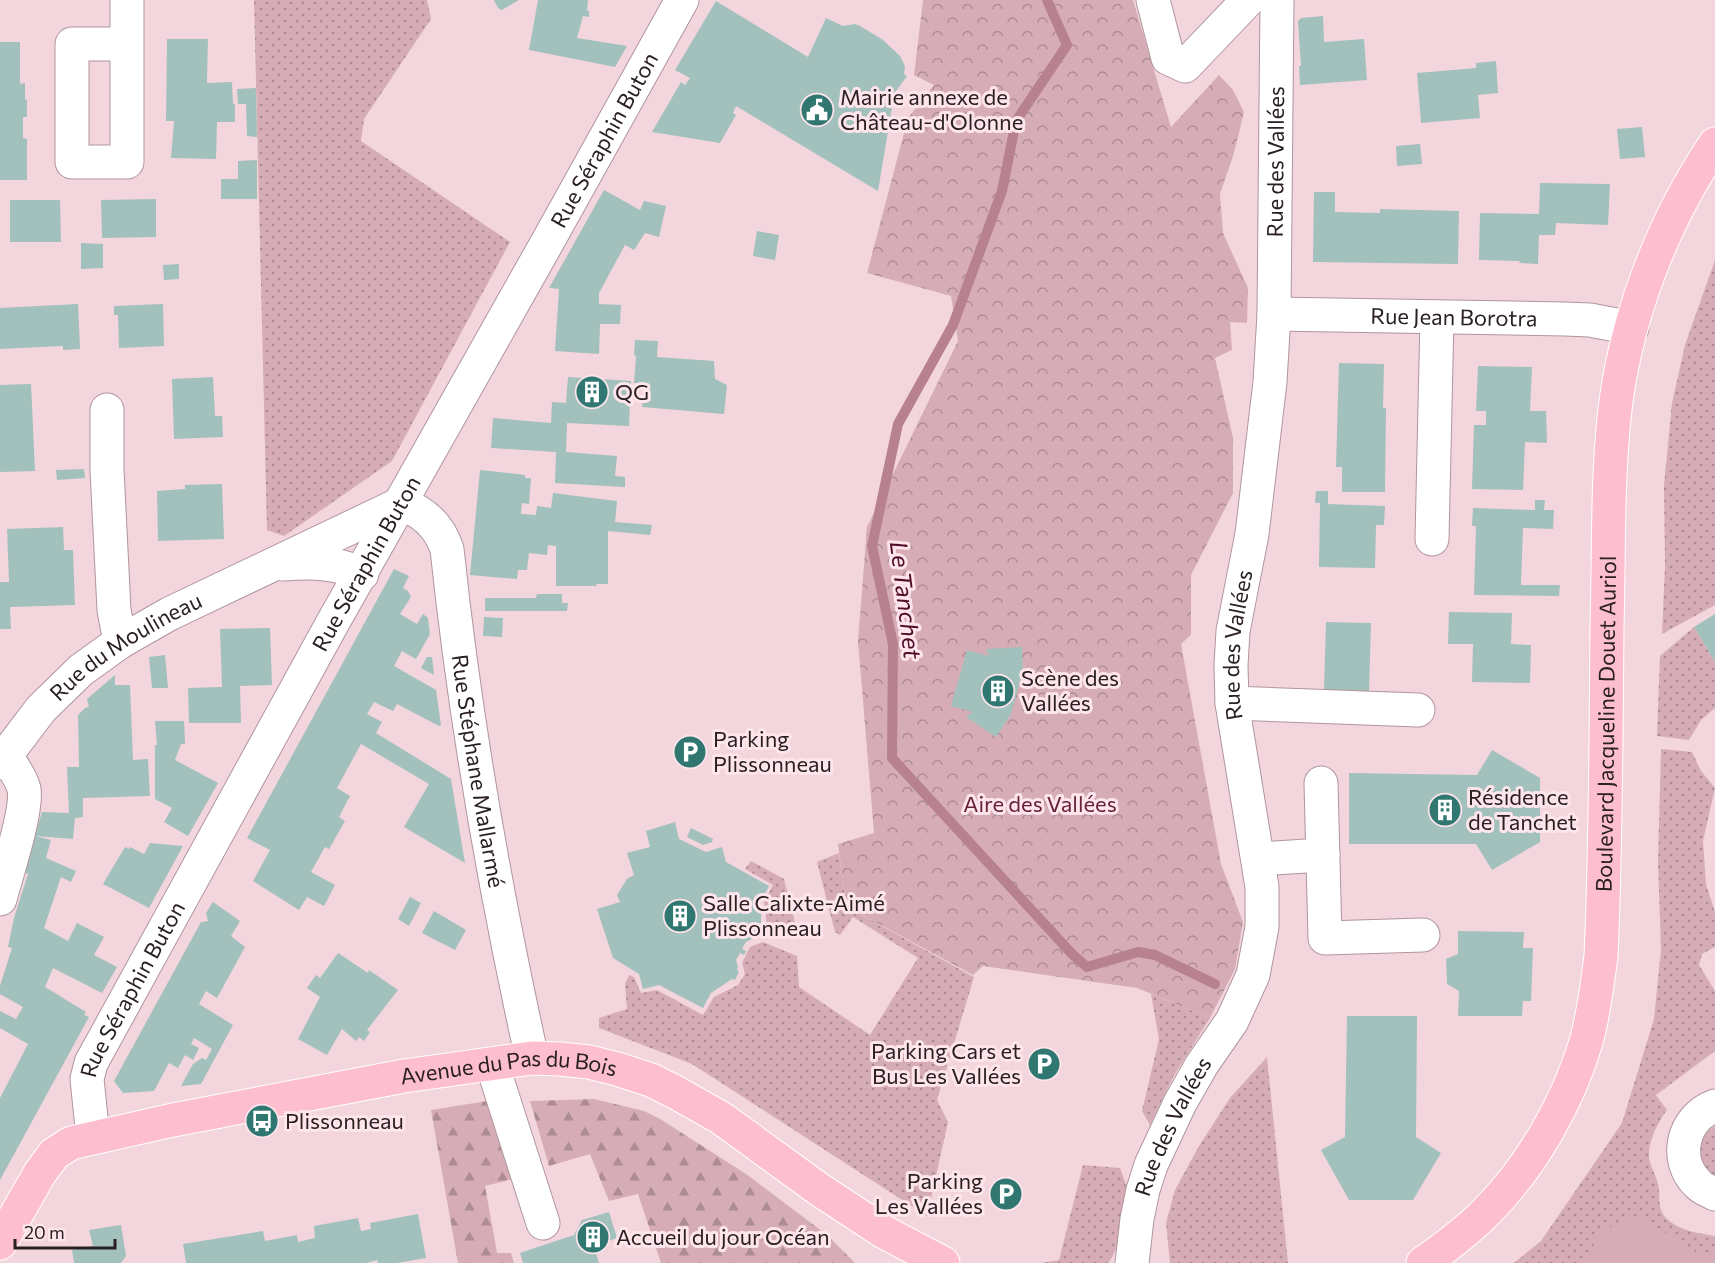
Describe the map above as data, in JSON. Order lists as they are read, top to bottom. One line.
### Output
{"streets":{"main road":["Boulevard Jacqueline Douet Auriol","Avenue du Pas du Bois"],"street":["Rue Séraphin Buton","Rue des Vallées","Rue Jean Borotra","Rue du Moulineau","Rue Stéphane Mallarmé"]},"crossings":[["Rue Séraphin Buton","Rue du Moulineau"],["Rue Séraphin Buton","Rue Stéphane Mallarmé"],["Rue Séraphin Buton","Avenue du Pas du Bois"],["Rue des Vallées","Rue Jean Borotra"],["Rue Jean Borotra","Boulevard Jacqueline Douet Auriol"],["Rue du Moulineau","Rue Stéphane Mallarmé"],["Rue Stéphane Mallarmé","Avenue du Pas du Bois"]],"water":["Le Tanchet"],"parks":["Aire des Vallées"],"places":{"public building":["Mairie annexe de Château-d'Olonne"],"building":["QG","Scène des Vallées","Résidence de Tanchet","Salle Calixte-Aimé Plissonneau","Accueil du jour Océan"],"parking":["Parking Plissonneau","Parking Cars et Bus Les Vallées","Parking Les Vallées"],"bus stop":["Plissonneau"]},"scale_bar":"20 m"}
